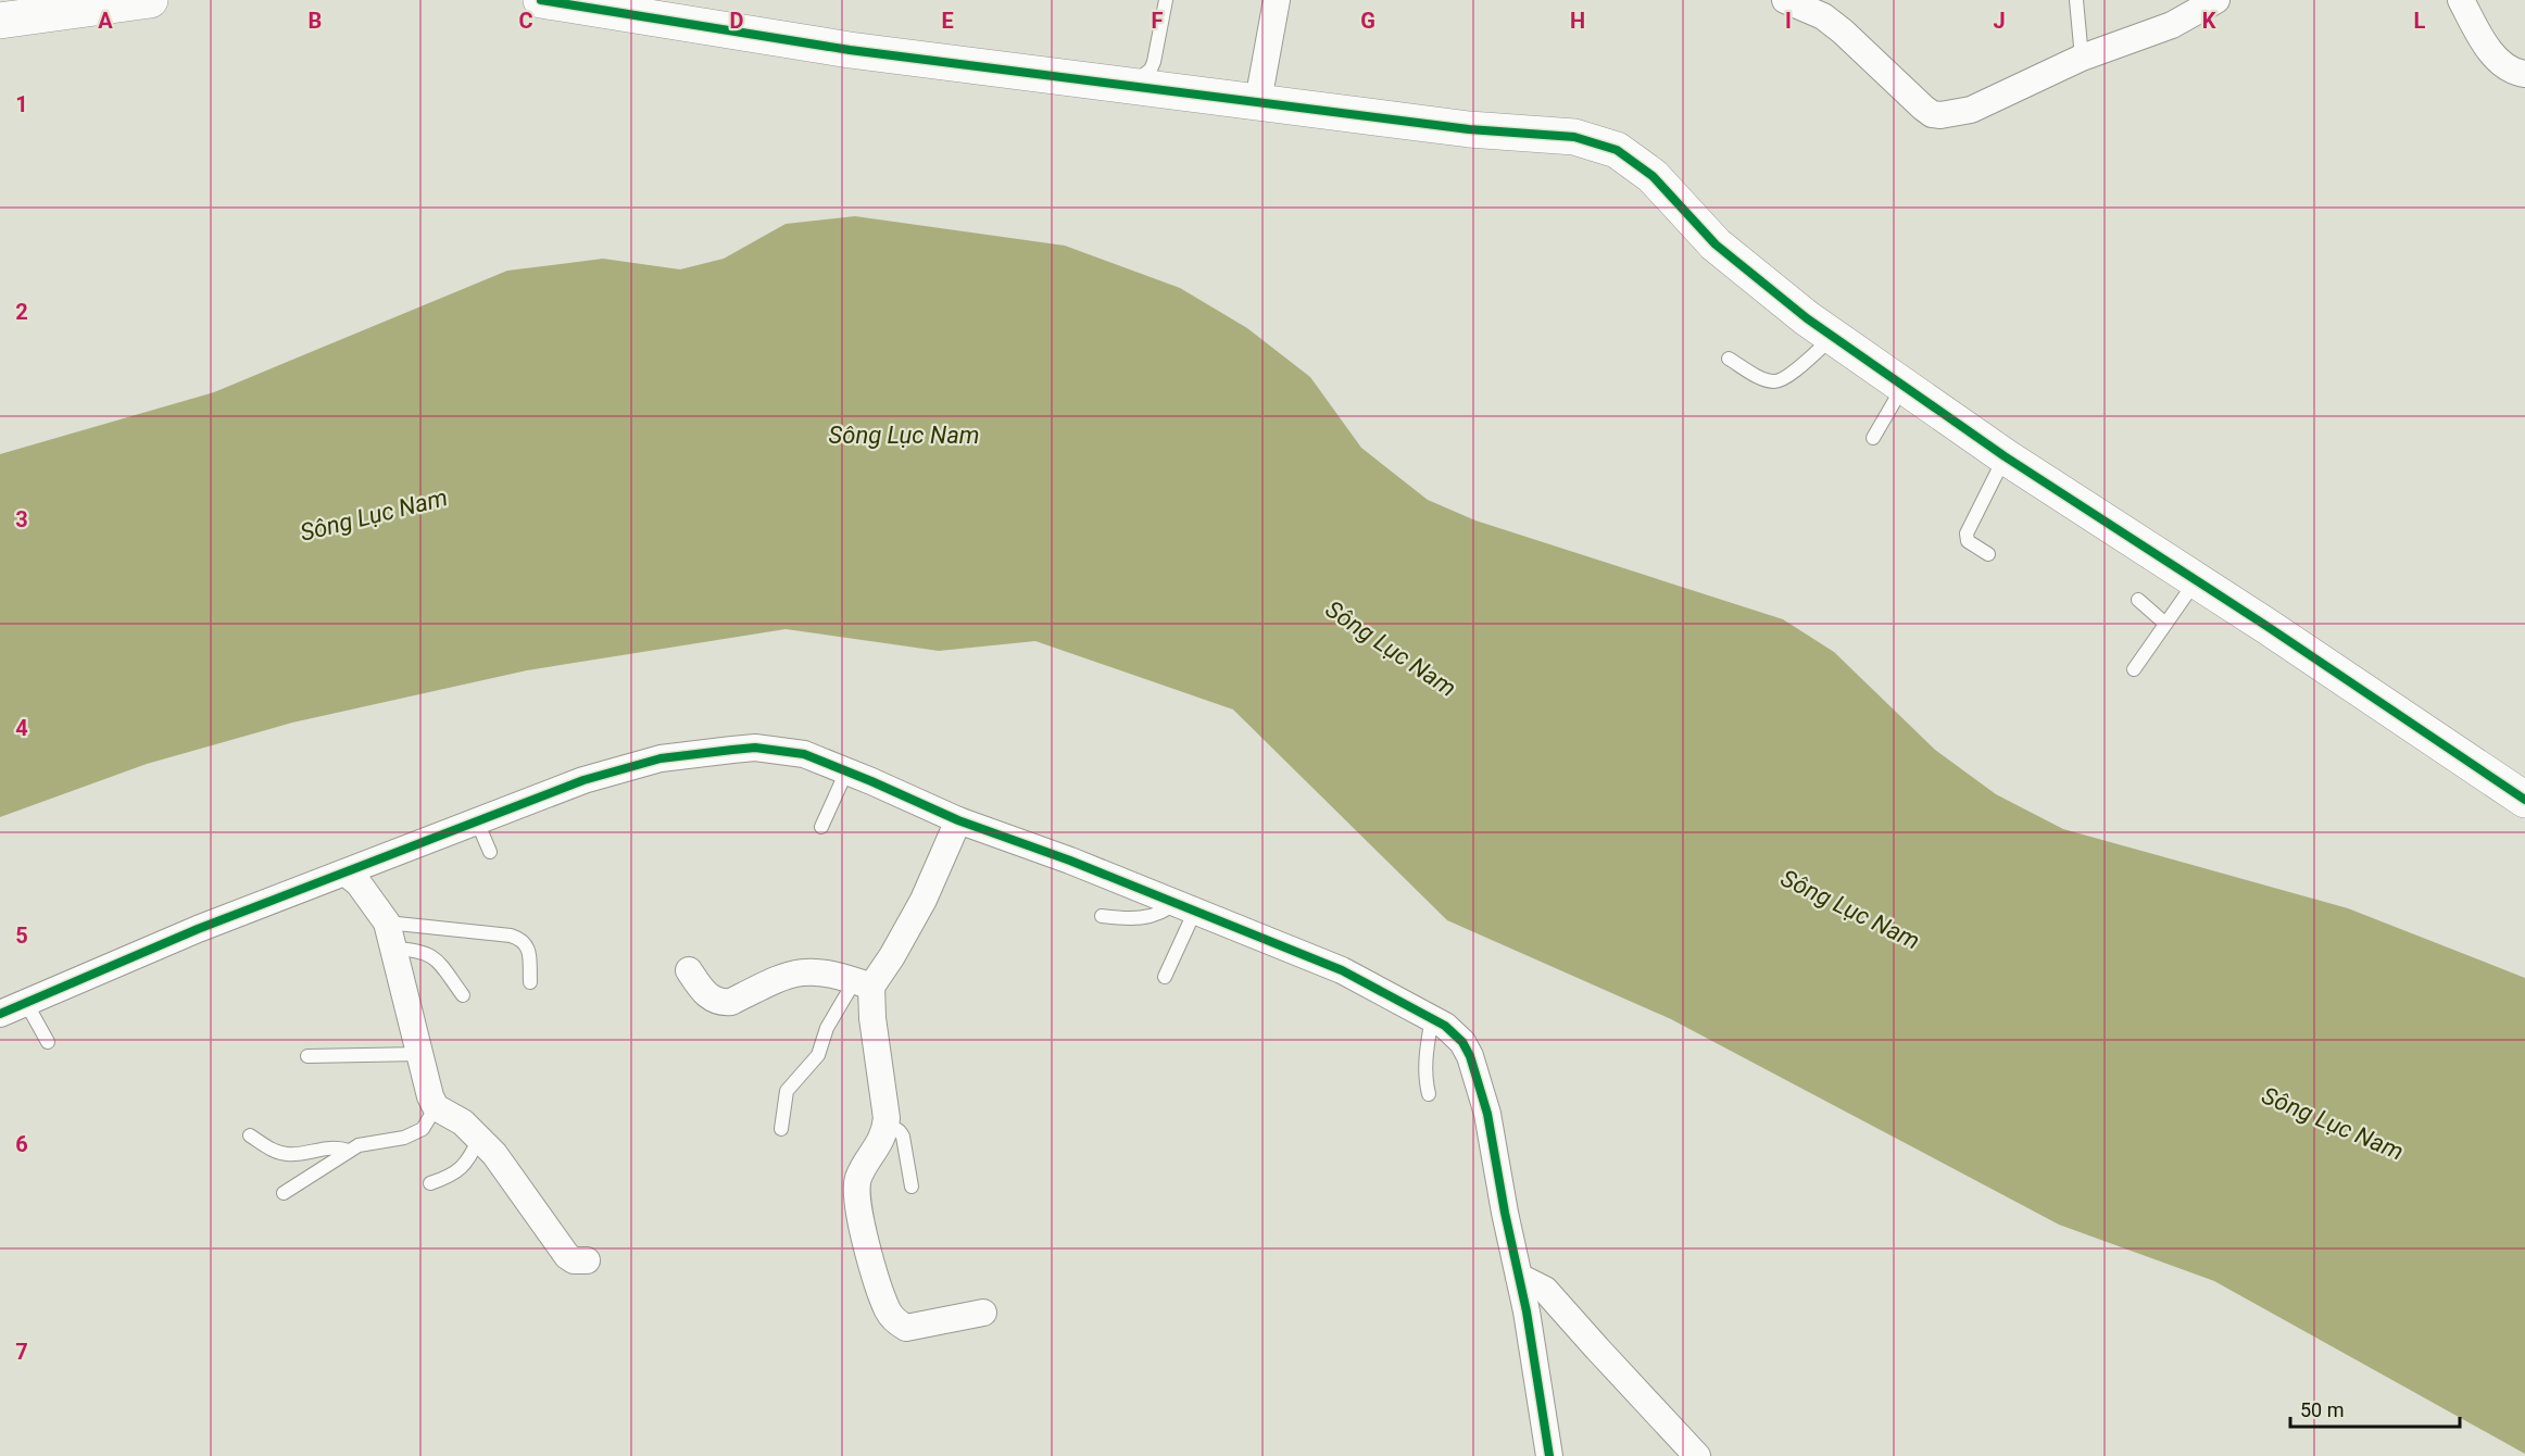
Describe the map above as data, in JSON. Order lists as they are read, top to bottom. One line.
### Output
{"water":["Sông Lục Nam"],"scale_bar":"50 m","grid":{"columns":["A","B","C","D","E","F","G","H","I","J","K","L"],"rows":["1","2","3","4","5","6","7"]}}
